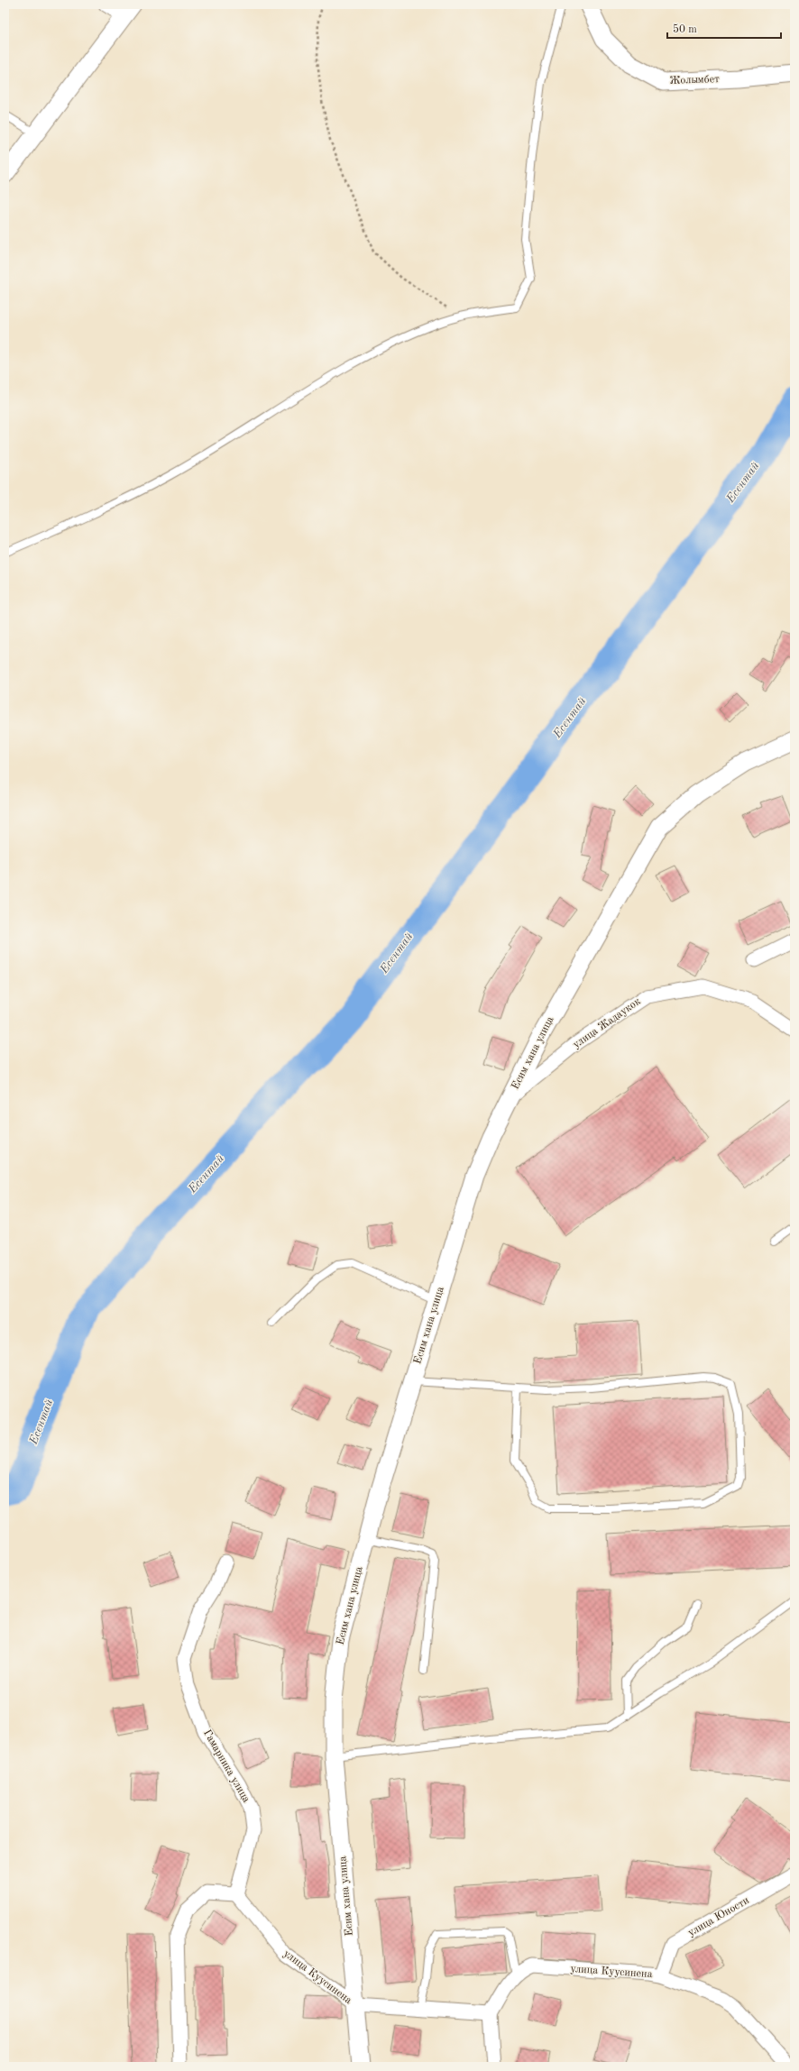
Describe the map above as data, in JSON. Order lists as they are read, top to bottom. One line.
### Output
{"streets":{"street":["Жолымбет","улица Жадаукок","Есим хана улица","Гамарника улица","улица Юности","улица Куусинена"]},"crossings":[["улица Жадаукок","Есим хана улица"],["Есим хана улица","улица Куусинена"],["Гамарника улица","улица Куусинена"],["улица Юности","улица Куусинена"]],"water":["Есентай"],"scale_bar":"50 m"}
